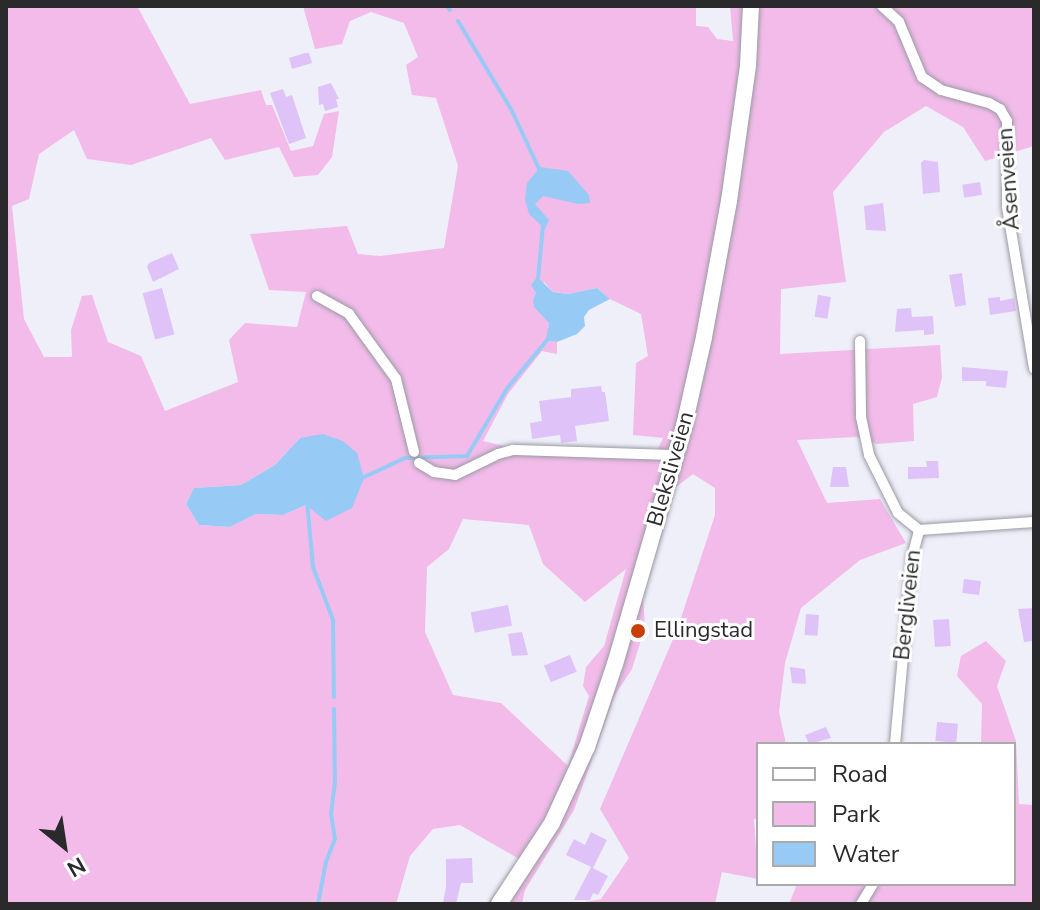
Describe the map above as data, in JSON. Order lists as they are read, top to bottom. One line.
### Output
{"streets":{"main road":["Bleksliveien"],"street":["Åsenveien","Bergliveien"]},"places":["Ellingstad"],"legend":["Road","Park","Water"],"north":"bottom right"}
